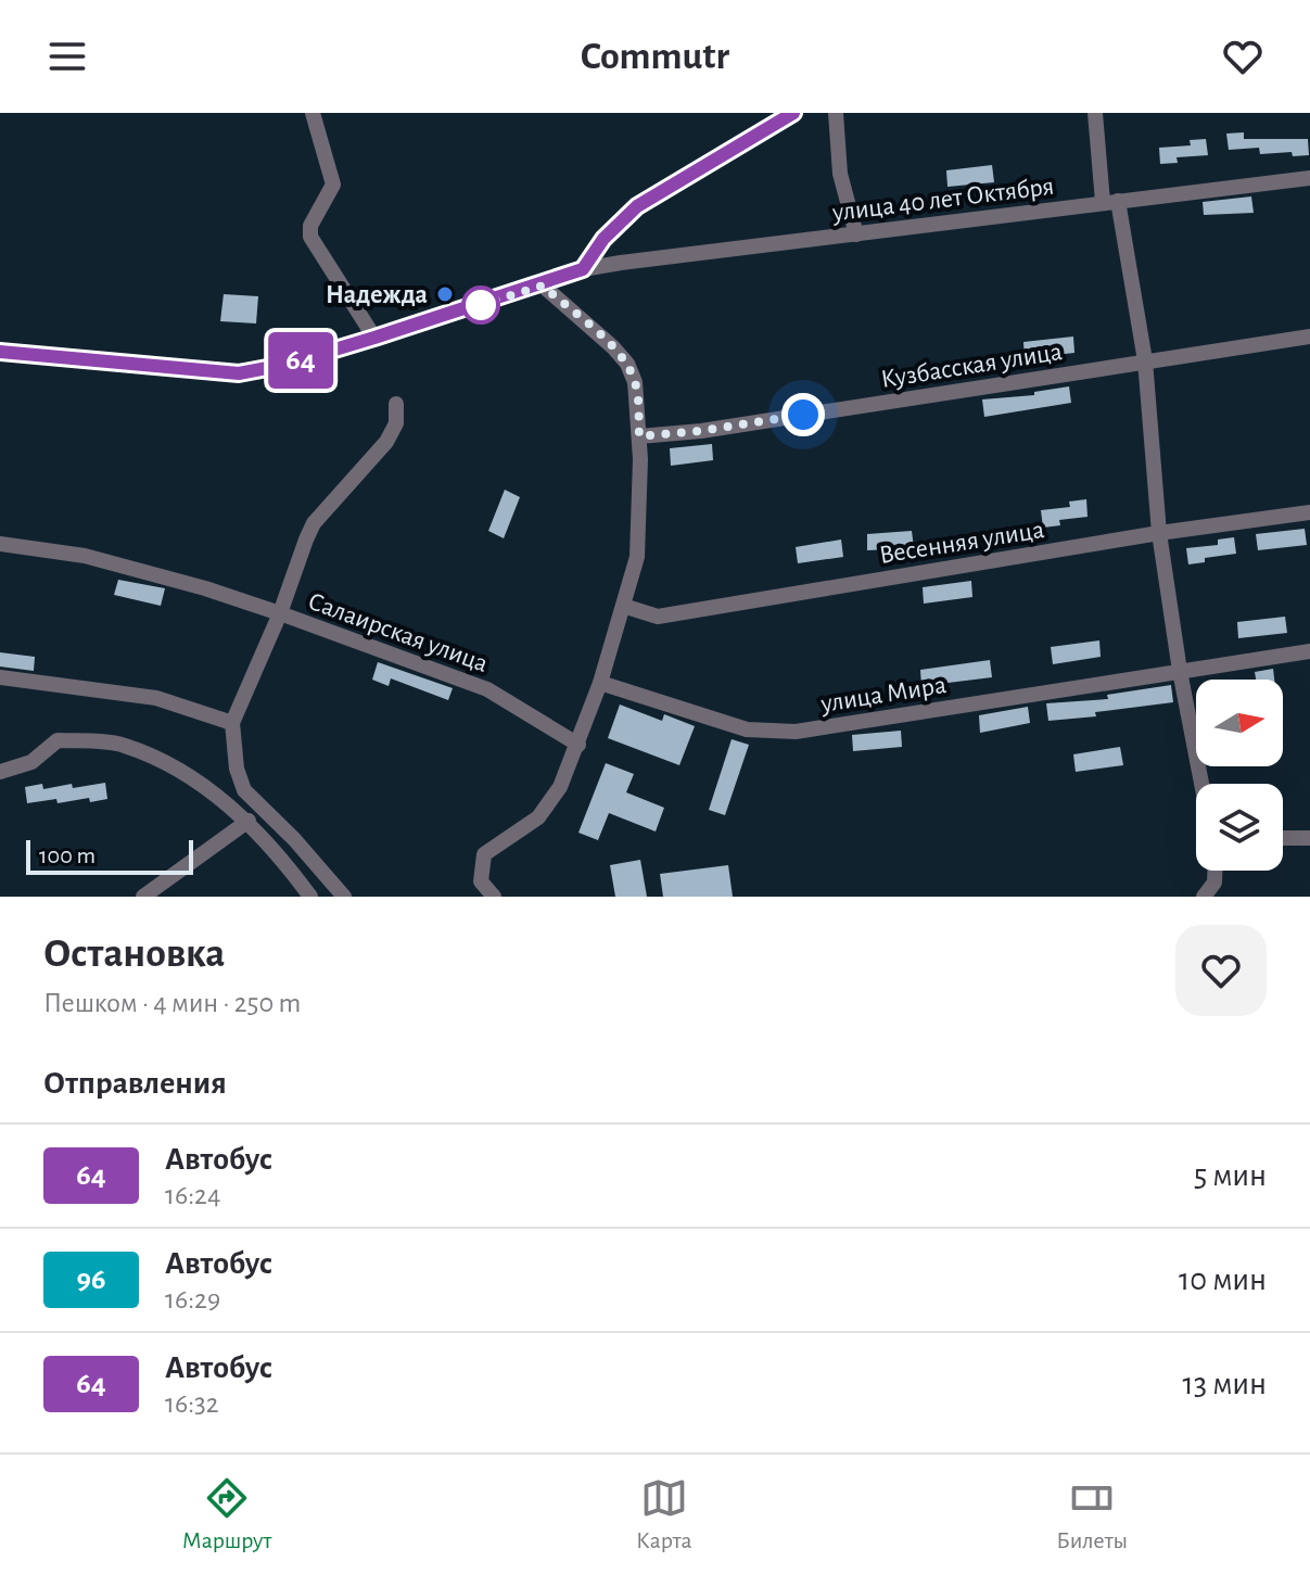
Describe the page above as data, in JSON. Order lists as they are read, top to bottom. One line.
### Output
{"streets":{"street":["улица 40 лет Октября","Кузбасская улица","Весенняя улица","Салаирская улица","улица Мира"]},"places":["Надежда"],"lines":["bus line 64"],"scale_bar":"100 m","north":"right","page":{"header":"Commutr","on_map":"64","scale":"100 m","heading":[["Остановка","Пешком · 4 мин · 250 m"],"Отправления"],"list":[{"mark":"64","name":"Автобус","note":"16:24","value":"5 мин"},{"mark":"96","name":"Автобус","note":"16:29","value":"10 мин"},{"mark":"64","name":"Автобус","note":"16:32","value":"13 мин"}],"tabs":["Маршрут","Карта","Билеты"]}}
